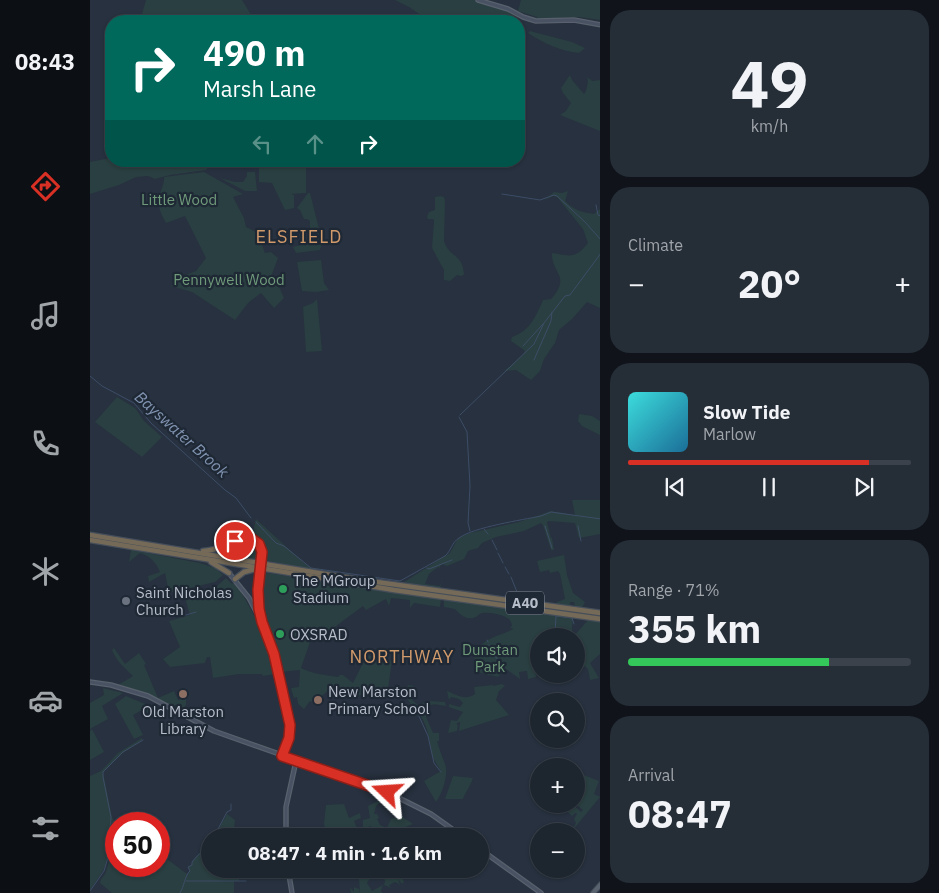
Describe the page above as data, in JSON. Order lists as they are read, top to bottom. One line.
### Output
{"streets":{"highway":["A40"]},"districts":["ELSFIELD","NORTHWAY"],"water":["Bayswater Brook"],"parks":["Little Wood","Pennywell Wood","Dunstan Park"],"places":["The MGroup Stadium","Saint Nicholas Church","OXSRAD","Old Marston Library","New Marston Primary School"],"page":{"tabs":"08:43","tile":[["49","km/h"],"Climate",["Range · 71%","355 km"],["Arrival","08:47"]],"turn":["490 m","Marsh Lane"],"heat":["−","20°","+"],"song":["Slow Tide","Marlow"],"map_buttons":["+","−"],"limit":"50","trip":"08:47 · 4 min · 1.6 km"}}
